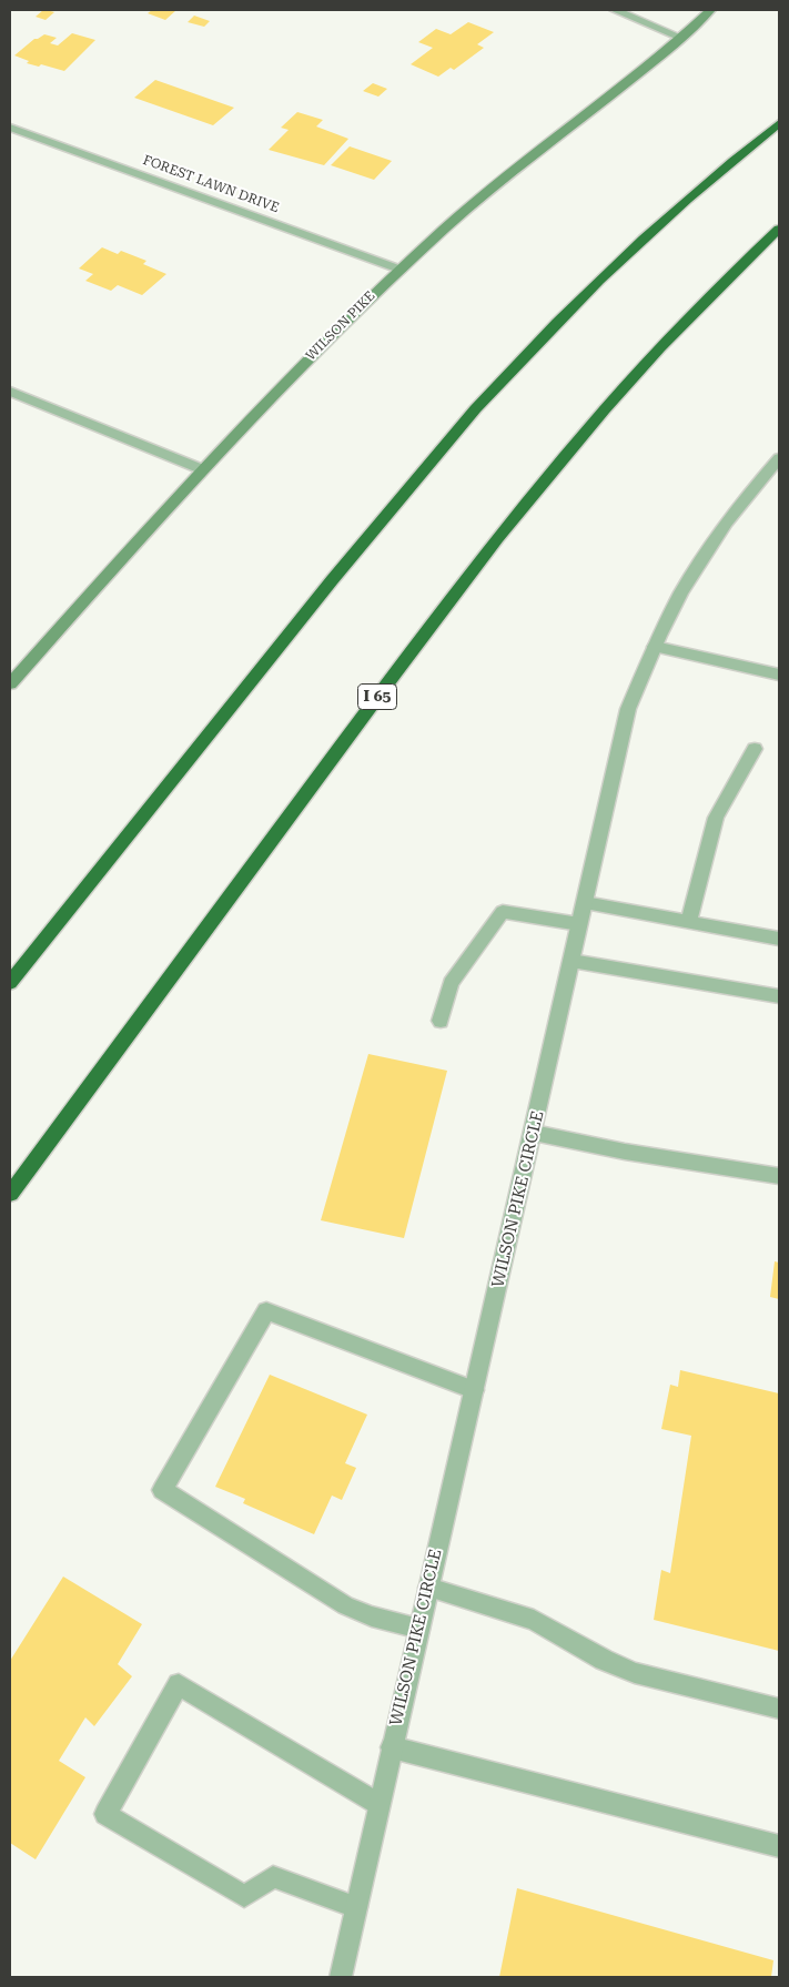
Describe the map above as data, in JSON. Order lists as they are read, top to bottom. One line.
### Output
{"streets":{"highway":["I 65"],"main road":["WILSON PIKE"],"street":["FOREST LAWN DRIVE","WILSON PIKE CIRCLE"]},"crossings":[["FOREST LAWN DRIVE","WILSON PIKE"]]}
